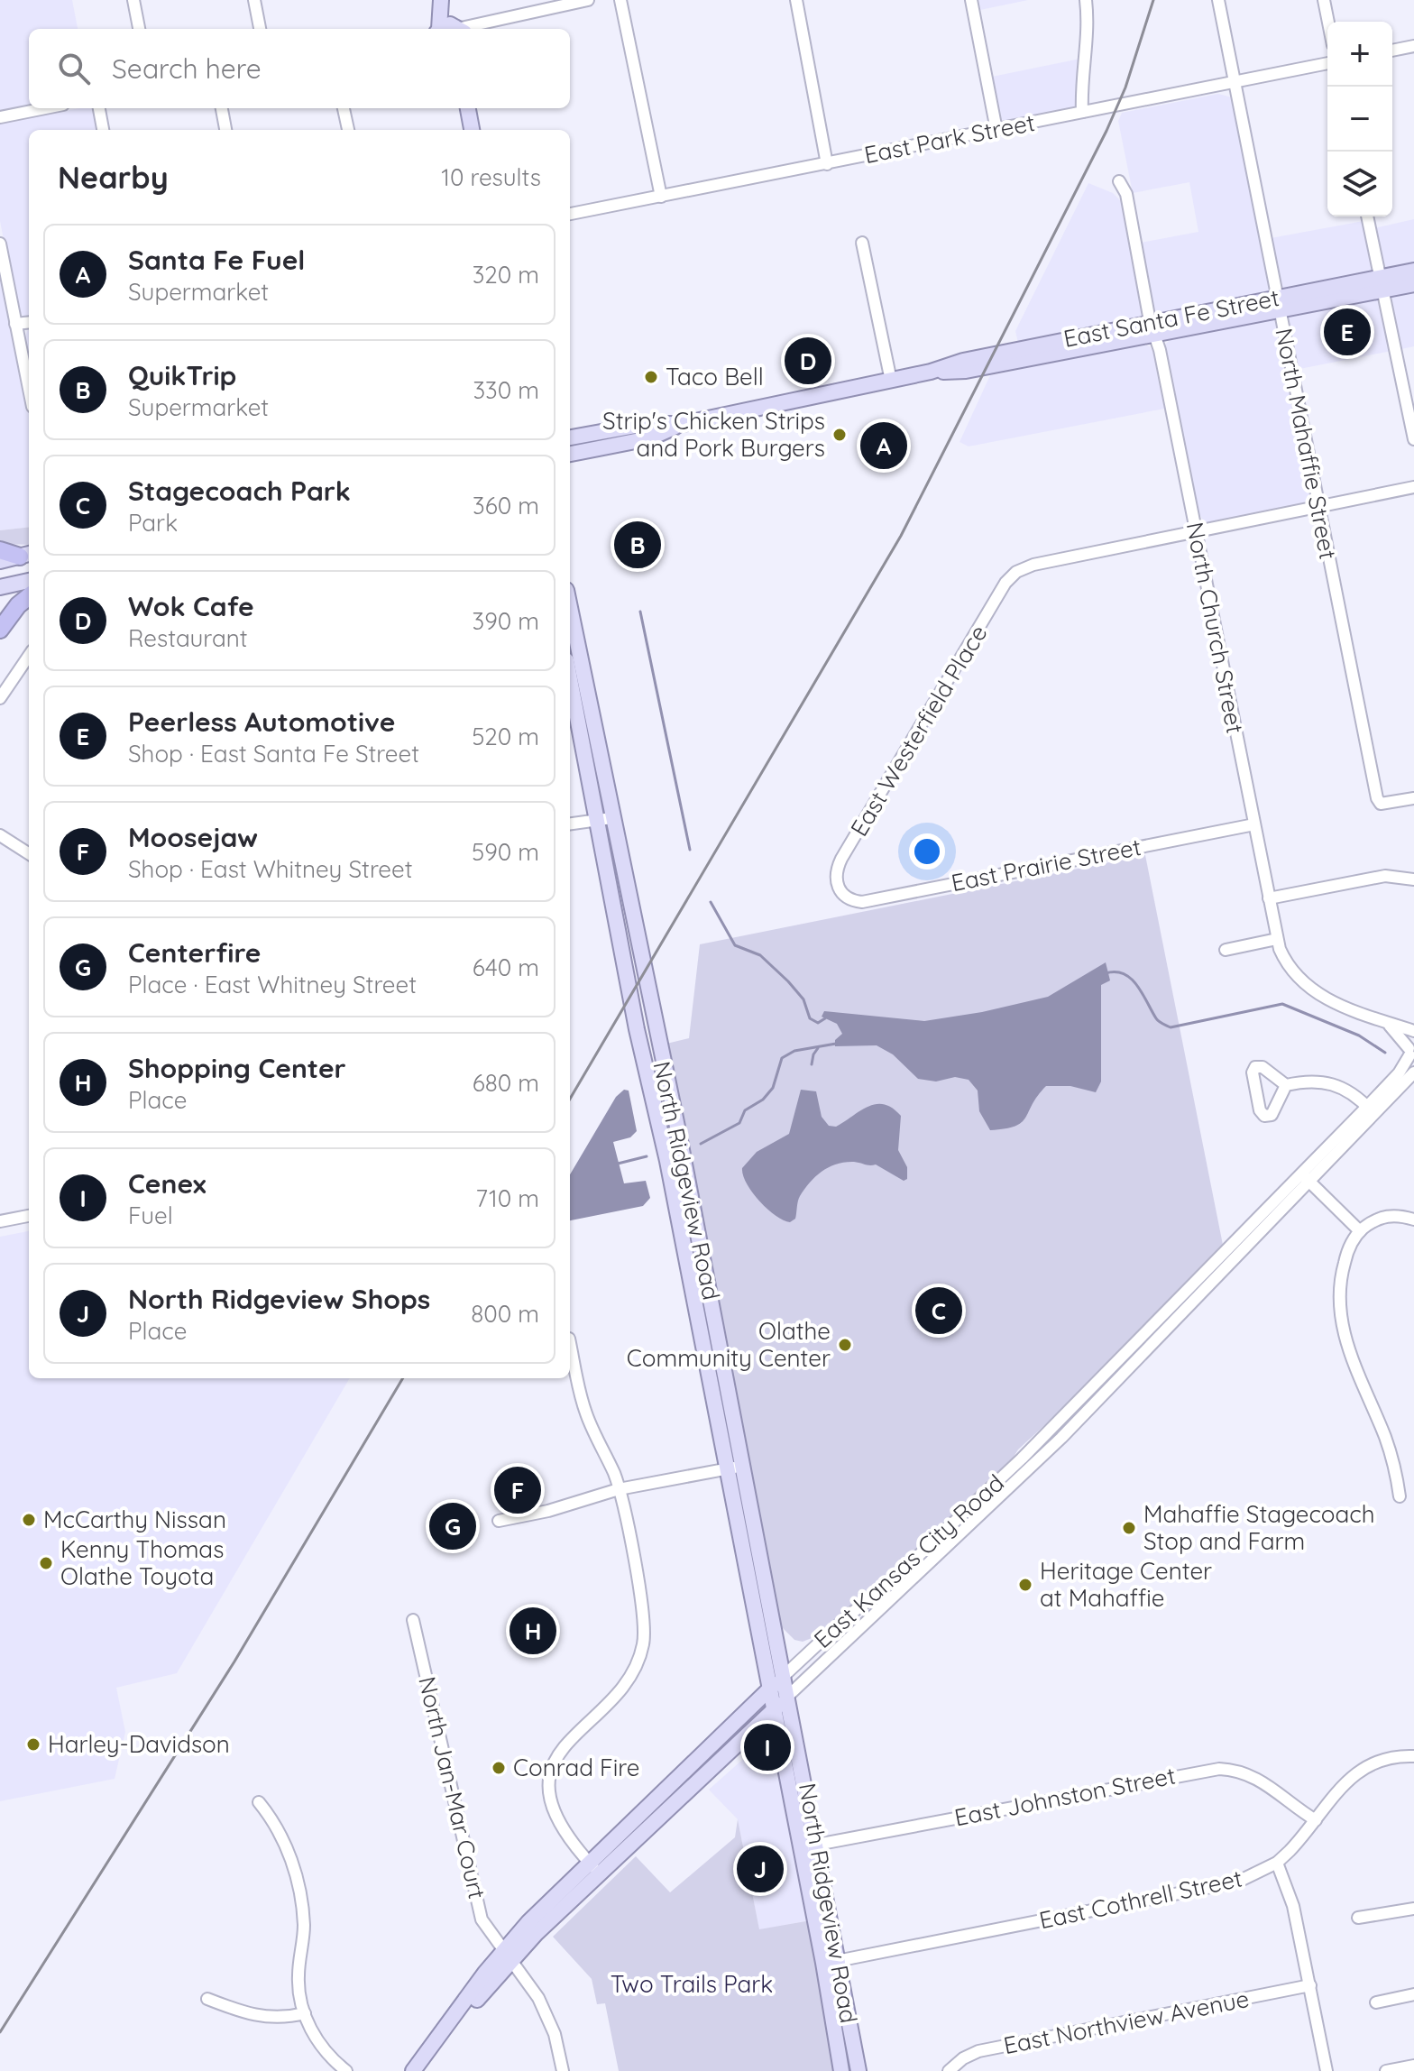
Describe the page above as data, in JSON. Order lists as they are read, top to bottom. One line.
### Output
{"streets":{"main road":["East Santa Fe Street","North Ridgeview Road","East Kansas City Road"],"street":["East Park Street","North Mahaffie Street","North Church Street","East Westerfield Place","East Prairie Street","North Jan-Mar Court","East Johnston Street","East Cothrell Street","East Northview Avenue"]},"crossings":[["East Park Street","North Mahaffie Street"],["East Santa Fe Street","North Mahaffie Street"],["East Santa Fe Street","North Church Street"],["North Church Street","East Westerfield Place"],["North Church Street","East Prairie Street"],["North Church Street","East Kansas City Road"],["East Westerfield Place","East Prairie Street"],["North Ridgeview Road","East Kansas City Road"],["North Ridgeview Road","East Johnston Street"],["North Ridgeview Road","East Cothrell Street"],["East Kansas City Road","North Jan-Mar Court"],["East Johnston Street","East Cothrell Street"]],"parks":["Two Trails Park"],"places":["Taco Bell","Strip's Chicken Strips and Pork Burgers","Olathe Community Center","McCarthy Nissan","Mahaffie Stagecoach Stop and Farm","Kenny Thomas Olathe Toyota","Heritage Center at Mahaffie","Harley-Davidson","Conrad Fire"],"page":{"map_buttons":["+","−"],"search":"Search here","heading":["Nearby","10 results"],"list":[{"mark":"A","name":"Santa Fe Fuel","note":"Supermarket","value":"320 m"},{"mark":"B","name":"QuikTrip","note":"Supermarket","value":"330 m"},{"mark":"C","name":"Stagecoach Park","note":"Park","value":"360 m"},{"mark":"D","name":"Wok Cafe","note":"Restaurant","value":"390 m"},{"mark":"E","name":"Peerless Automotive","note":"Shop · East Santa Fe Street","value":"520 m"},{"mark":"F","name":"Moosejaw","note":"Shop · East Whitney Street","value":"590 m"},{"mark":"G","name":"Centerfire","note":"Place · East Whitney Street","value":"640 m"},{"mark":"H","name":"Shopping Center","note":"Place","value":"680 m"},{"mark":"I","name":"Cenex","note":"Fuel","value":"710 m"},{"mark":"J","name":"North Ridgeview Shops","note":"Place","value":"800 m"}],"pins":["E","D","A","B","C","F","G","H","I","J"]}}
